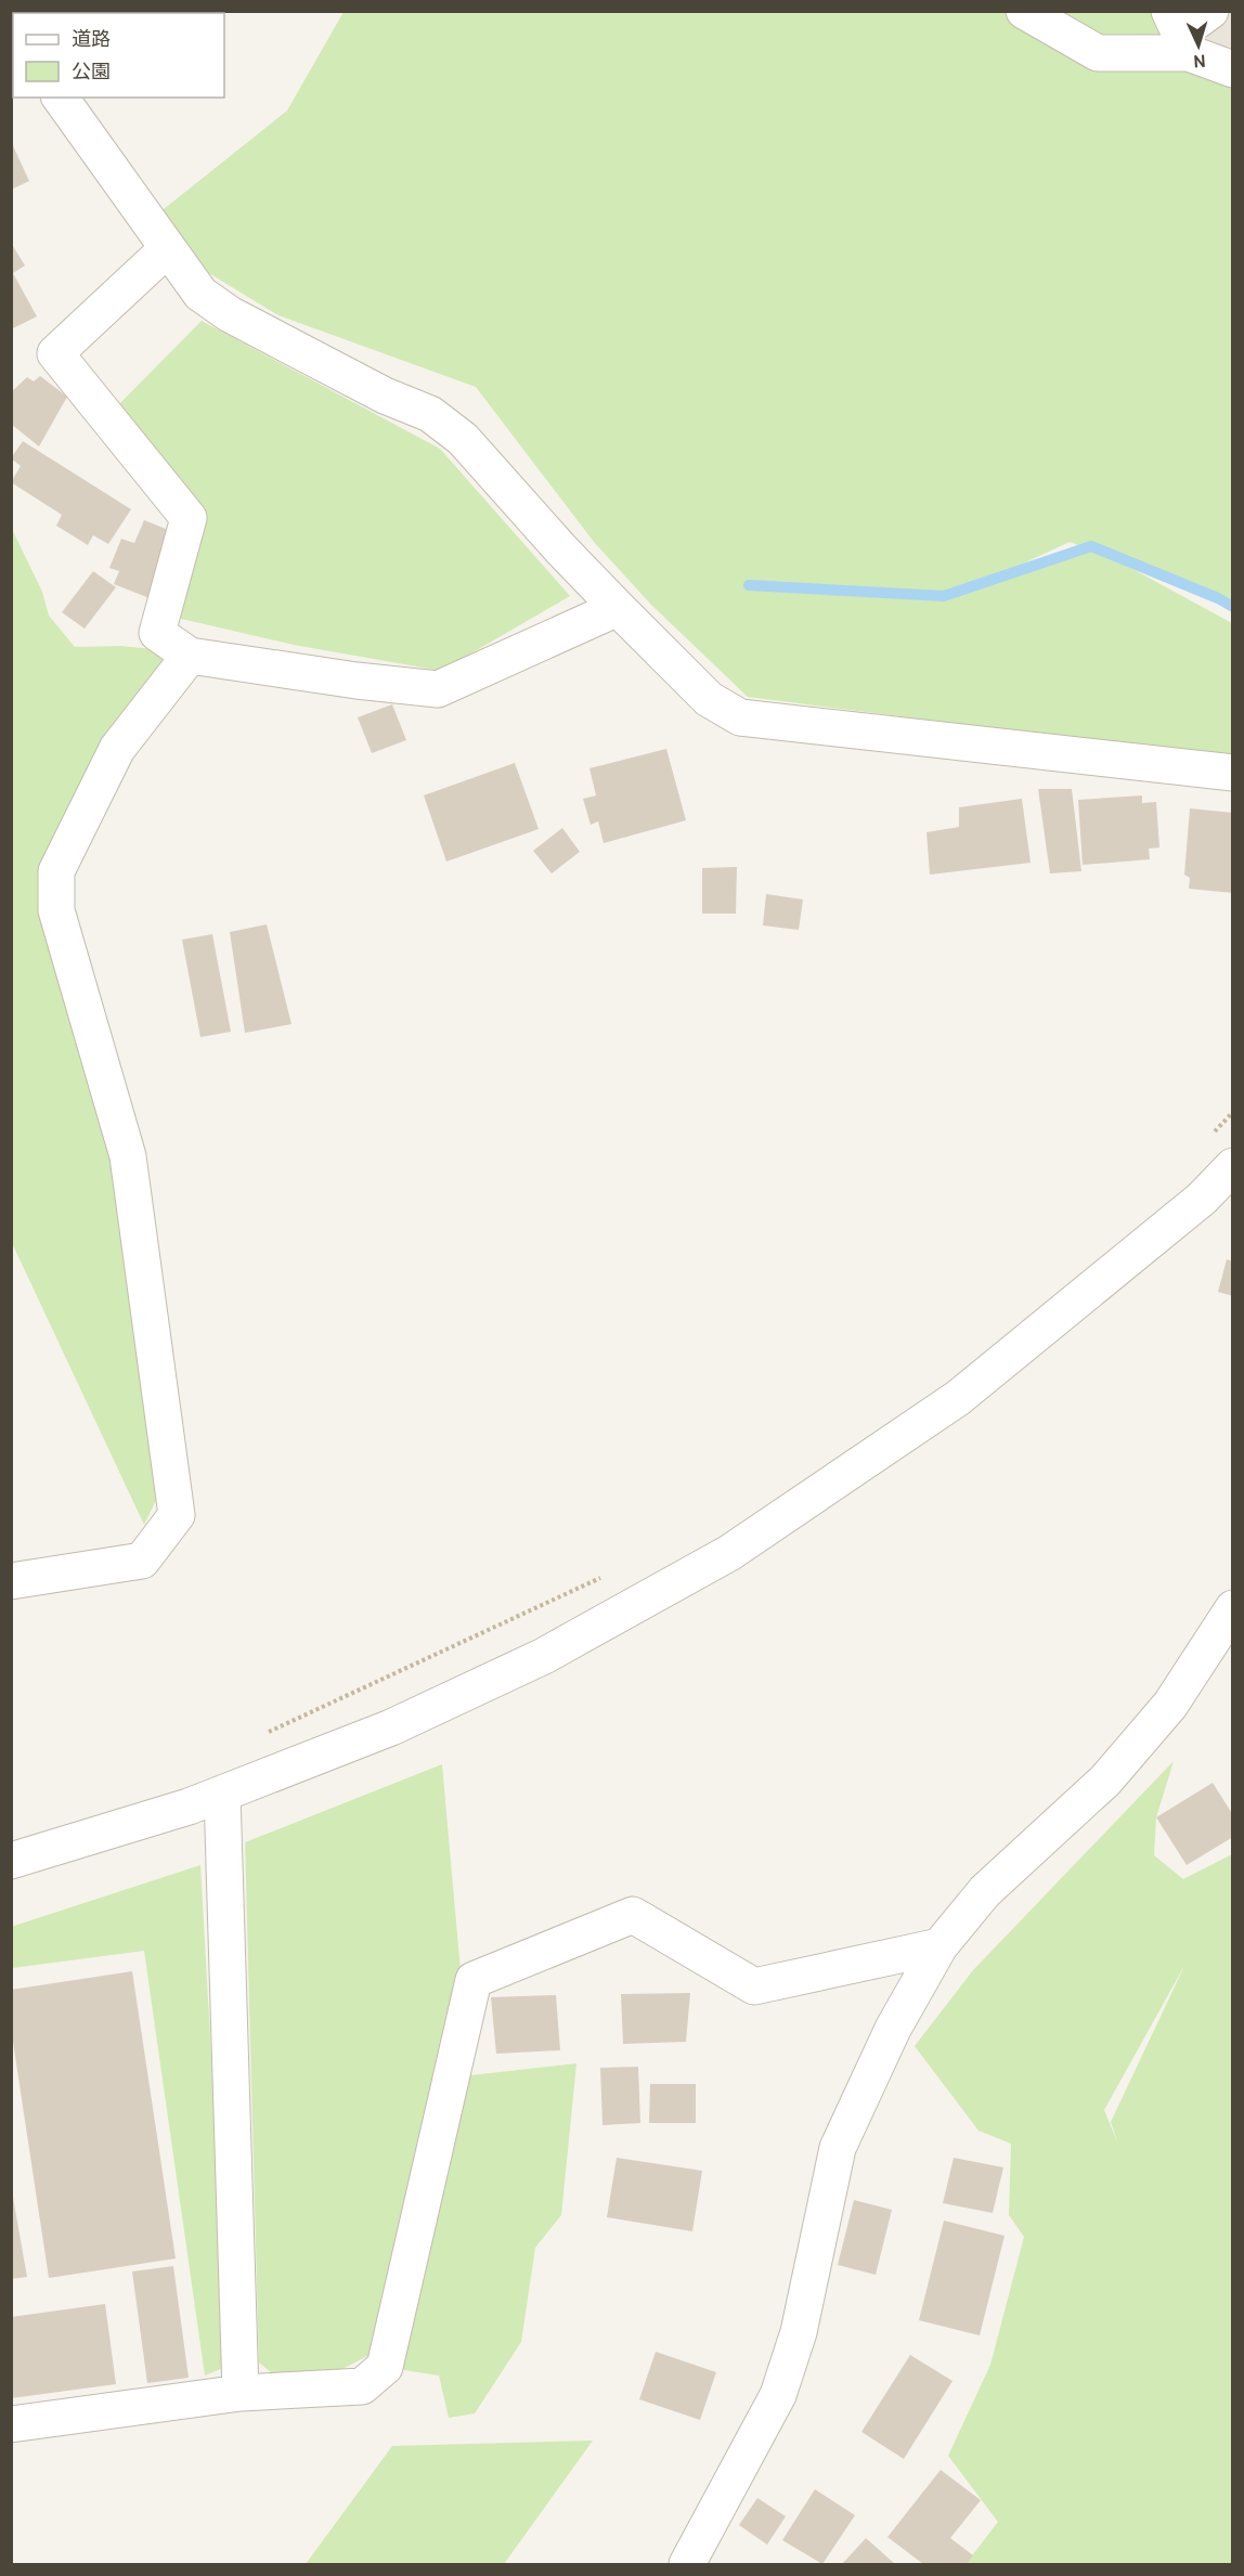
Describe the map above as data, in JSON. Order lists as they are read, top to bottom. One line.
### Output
{"legend":["道路","公園"],"north":"bottom"}
